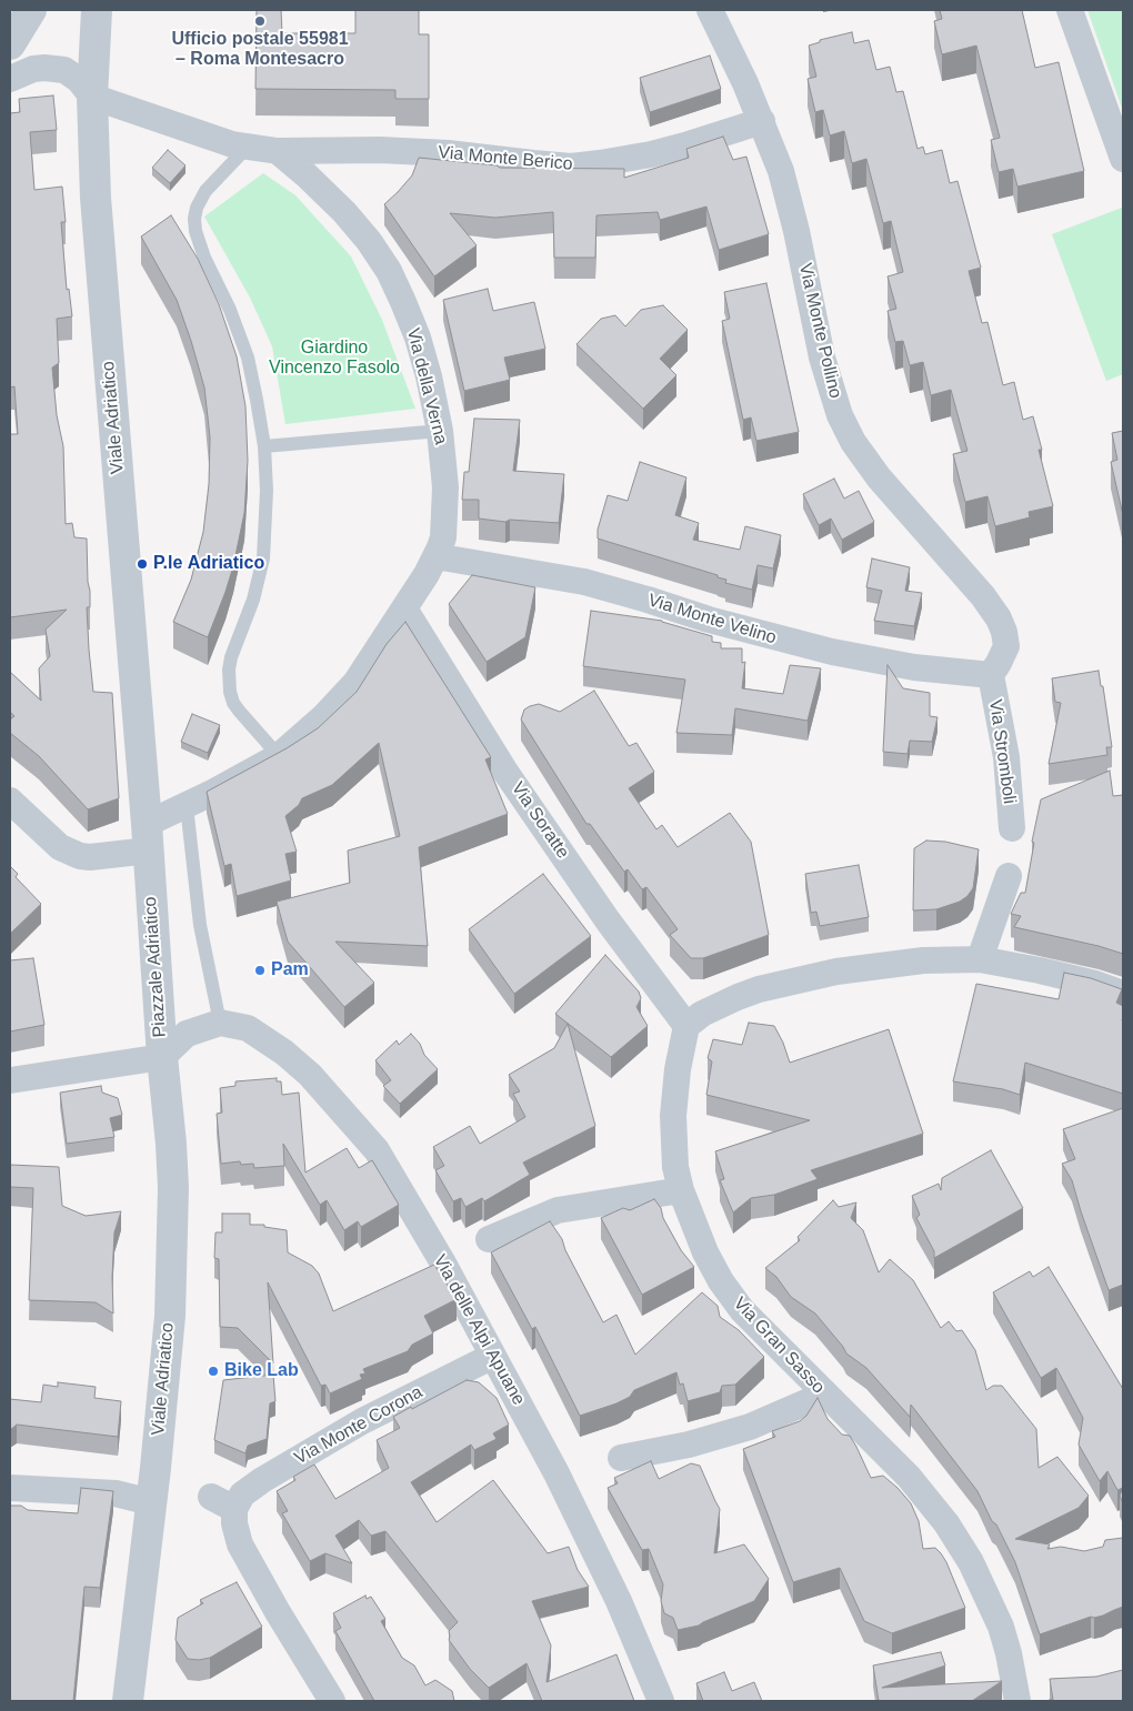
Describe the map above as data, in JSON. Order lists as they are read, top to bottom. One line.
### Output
{"streets":{"street":["Via Monte Berico","Via Monte Pollino","Via della Verna","Viale Adriatico","Via Monte Velino","Via Stromboli","Via Soratte","Piazzale Adriatico","Via delle Alpi Apuane","Via Gran Sasso","Via Monte Corona"]},"crossings":[["Via Monte Berico","Via Monte Pollino"],["Via Monte Berico","Via della Verna"],["Via Monte Pollino","Via Monte Velino"],["Via Monte Pollino","Via Stromboli"],["Via della Verna","Viale Adriatico"],["Via della Verna","Via Monte Velino"],["Via della Verna","Via Soratte"],["Via della Verna","Piazzale Adriatico"],["Viale Adriatico","Piazzale Adriatico"],["Via Monte Velino","Via Stromboli"],["Via Soratte","Via Gran Sasso"],["Piazzale Adriatico","Via delle Alpi Apuane"],["Via delle Alpi Apuane","Via Monte Corona"]],"parks":["Giardino Vincenzo Fasolo"],"places":["Ufficio postale 55981 – Roma Montesacro","P.le Adriatico","Pam","Bike Lab"]}
